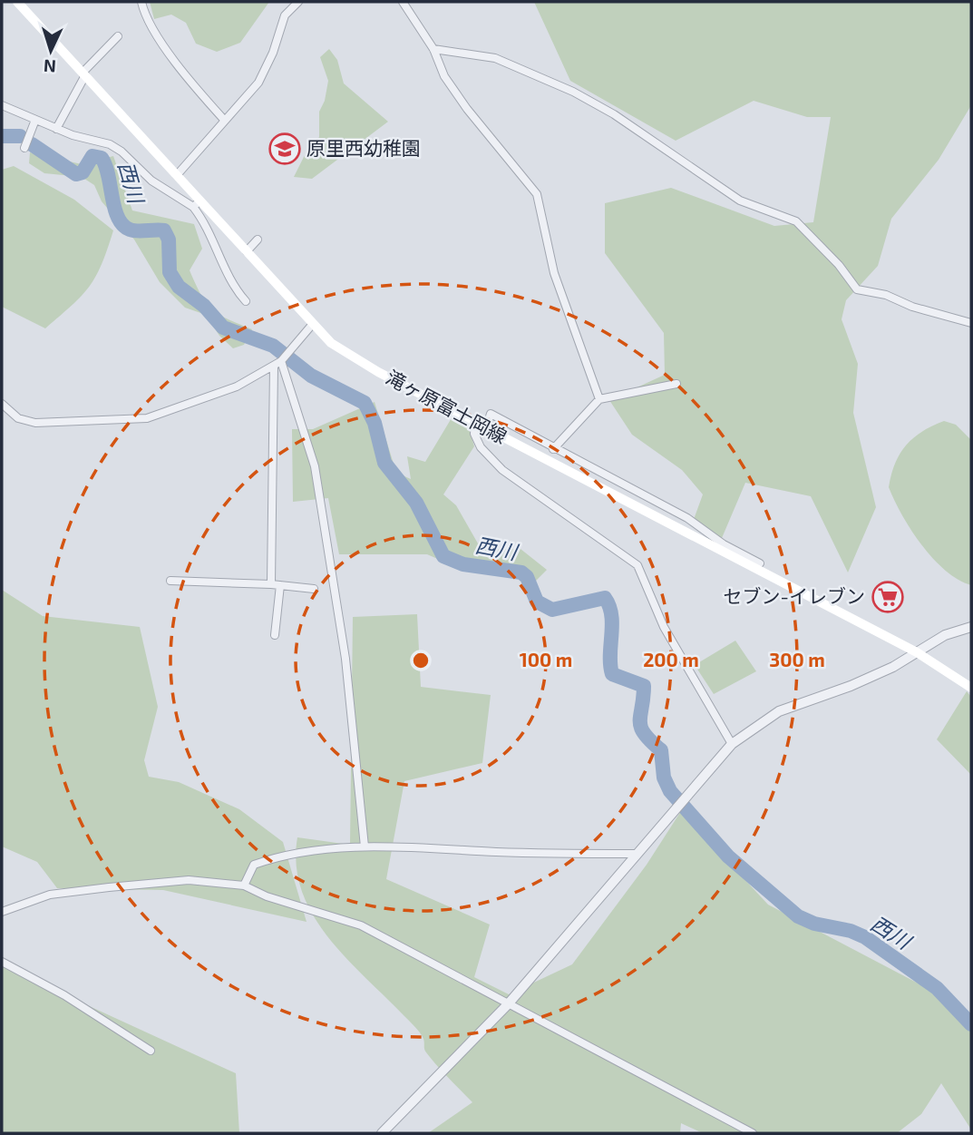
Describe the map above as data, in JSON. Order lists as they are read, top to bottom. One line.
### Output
{"streets":{"main road":["滝ヶ原富士岡線"]},"water":["西川"],"places":{"school or university":["原里西幼稚園"],"supermarket":["セブン-イレブン"]},"north":"bottom","rings":["100 m","200 m","300 m"]}
